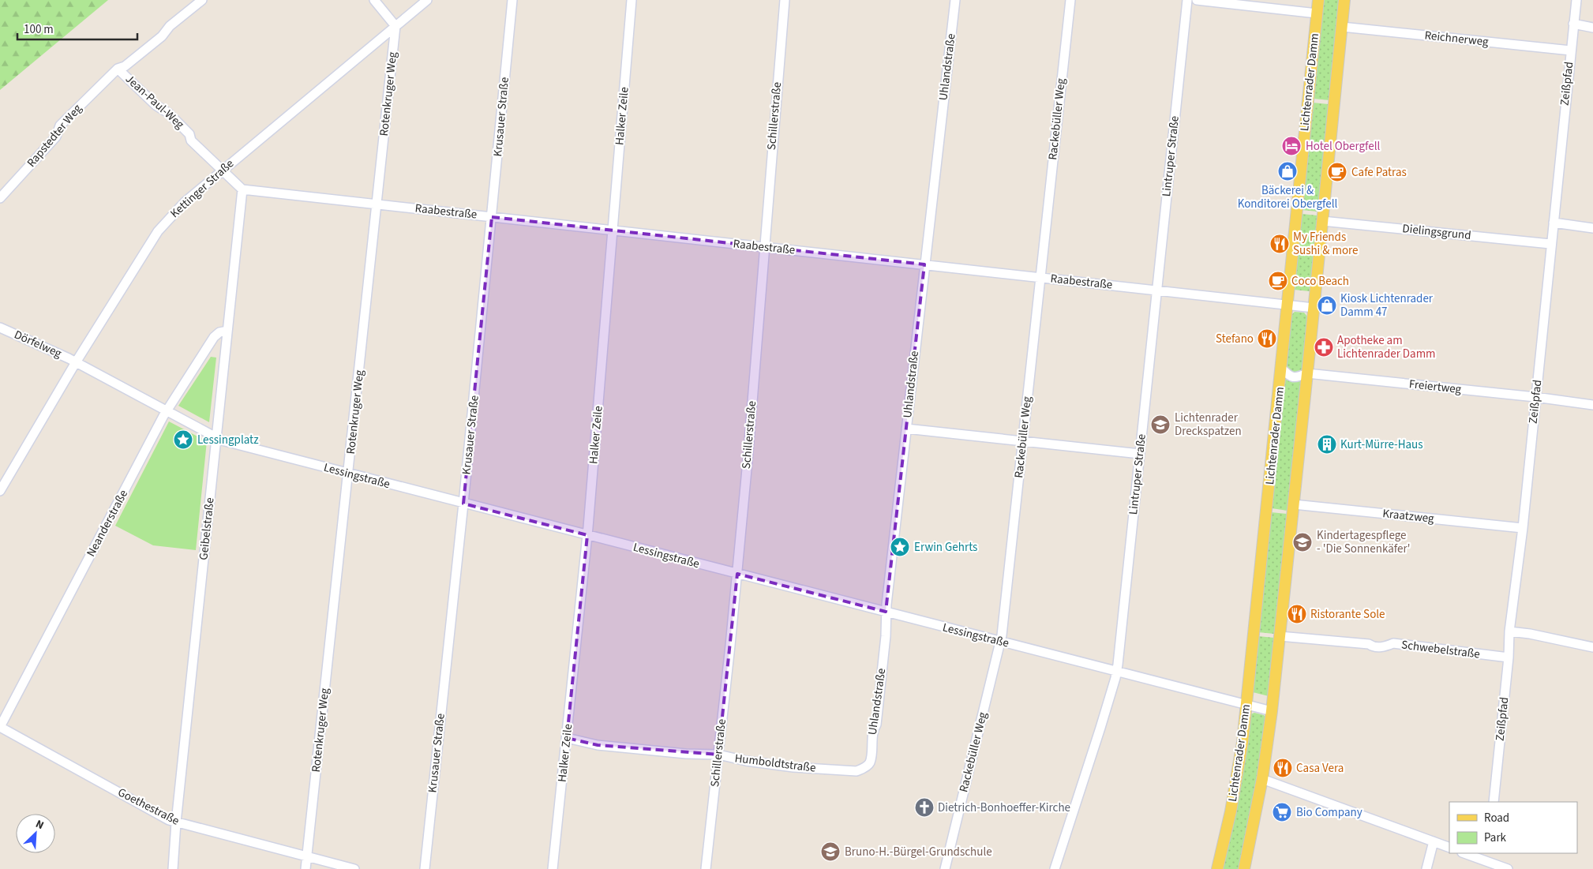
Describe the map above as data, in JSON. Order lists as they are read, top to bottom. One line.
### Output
{"streets":{"main road":["Lichtenrader Damm"],"street":["Reichnerweg","Uhlandstraße","Zeißpfad","Rotenkruger Weg","Jean-Paul-Weg","Halker Zeile","Schillerstraße","Krusauer Straße","Rackebüller Weg","Rapstedter Weg","Lintruper Straße","Kettinger Straße","Raabestraße","Dielingsgrund","Dörfelweg","Freiertweg","Lessingstraße","Kraatzweg","Neanderstraße","Geibelstraße","Schwebelstraße","Humboldtstraße","Goethestraße"]},"crossings":[["Reichnerweg","Lichtenrader Damm"],["Reichnerweg","Zeißpfad"],["Uhlandstraße","Raabestraße"],["Uhlandstraße","Lessingstraße"],["Uhlandstraße","Humboldtstraße"],["Lichtenrader Damm","Raabestraße"],["Lichtenrader Damm","Dielingsgrund"],["Lichtenrader Damm","Freiertweg"],["Lichtenrader Damm","Lessingstraße"],["Lichtenrader Damm","Kraatzweg"],["Lichtenrader Damm","Schwebelstraße"],["Zeißpfad","Dielingsgrund"],["Zeißpfad","Freiertweg"],["Zeißpfad","Kraatzweg"],["Zeißpfad","Schwebelstraße"],["Rotenkruger Weg","Kettinger Straße"],["Rotenkruger Weg","Raabestraße"],["Rotenkruger Weg","Lessingstraße"],["Rotenkruger Weg","Goethestraße"],["Jean-Paul-Weg","Rapstedter Weg"],["Jean-Paul-Weg","Kettinger Straße"],["Halker Zeile","Raabestraße"],["Halker Zeile","Lessingstraße"],["Halker Zeile","Humboldtstraße"],["Schillerstraße","Raabestraße"],["Schillerstraße","Lessingstraße"],["Schillerstraße","Humboldtstraße"],["Krusauer Straße","Raabestraße"],["Krusauer Straße","Lessingstraße"],["Rackebüller Weg","Raabestraße"],["Rackebüller Weg","Lessingstraße"],["Lintruper Straße","Raabestraße"],["Lintruper Straße","Lessingstraße"],["Kettinger Straße","Dörfelweg"],["Kettinger Straße","Lessingstraße"],["Raabestraße","Geibelstraße"],["Dörfelweg","Lessingstraße"],["Lessingstraße","Neanderstraße"],["Lessingstraße","Geibelstraße"],["Neanderstraße","Geibelstraße"],["Neanderstraße","Goethestraße"],["Geibelstraße","Goethestraße"]],"places":{"hotel":["Hotel Obergfell"],"shop":["Bäckerei & Konditorei Obergfell","Kiosk Lichtenrader Damm 47"],"cafe":["Cafe Patras","Coco Beach"],"restaurant":["My Friends Sushi & more","Stefano","Ristorante Sole","Casa Vera"],"pharmacy":["Apotheke am Lichtenrader Damm"],"school or university":["Lichtenrader Dreckspatzen","Kindertagespflege - 'Die Sonnenkäfer'","Bruno-H.-Bürgel-Grundschule"],"place":["Lessingplatz","Erwin Gehrts"],"building":["Kurt-Mürre-Haus"],"church":["Dietrich-Bonhoeffer-Kirche"],"supermarket":["Bio Company"]},"legend":["Road","Park"],"scale_bar":"100 m","north":"top right"}
